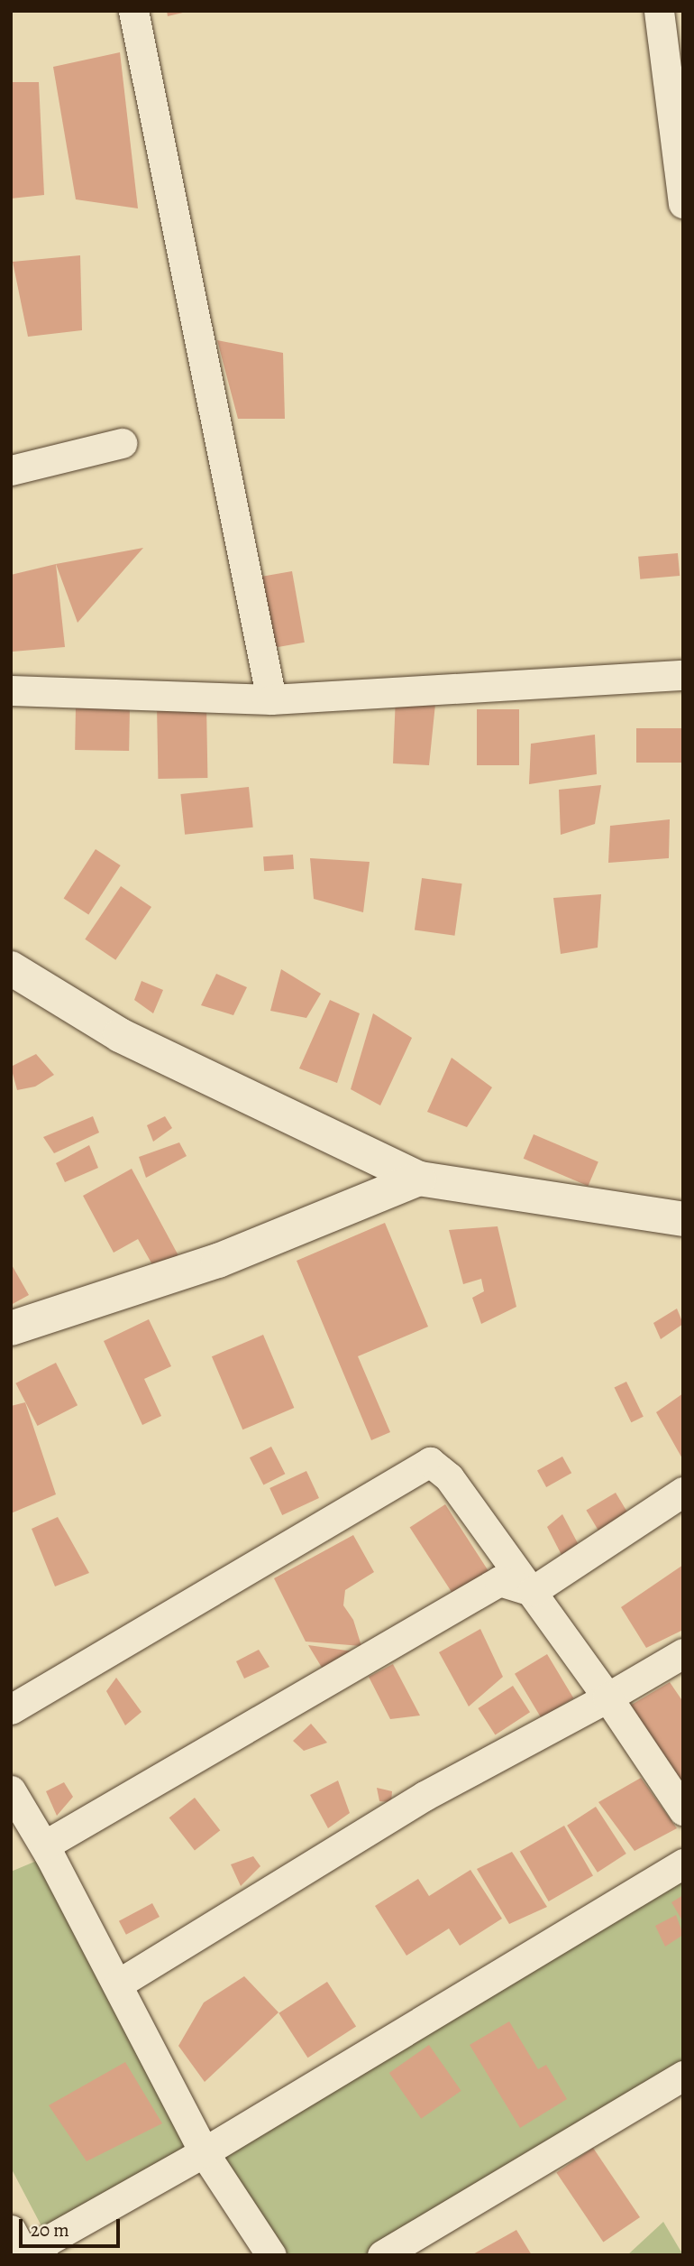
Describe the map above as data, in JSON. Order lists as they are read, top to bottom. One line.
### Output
{"scale_bar":"20 m"}
